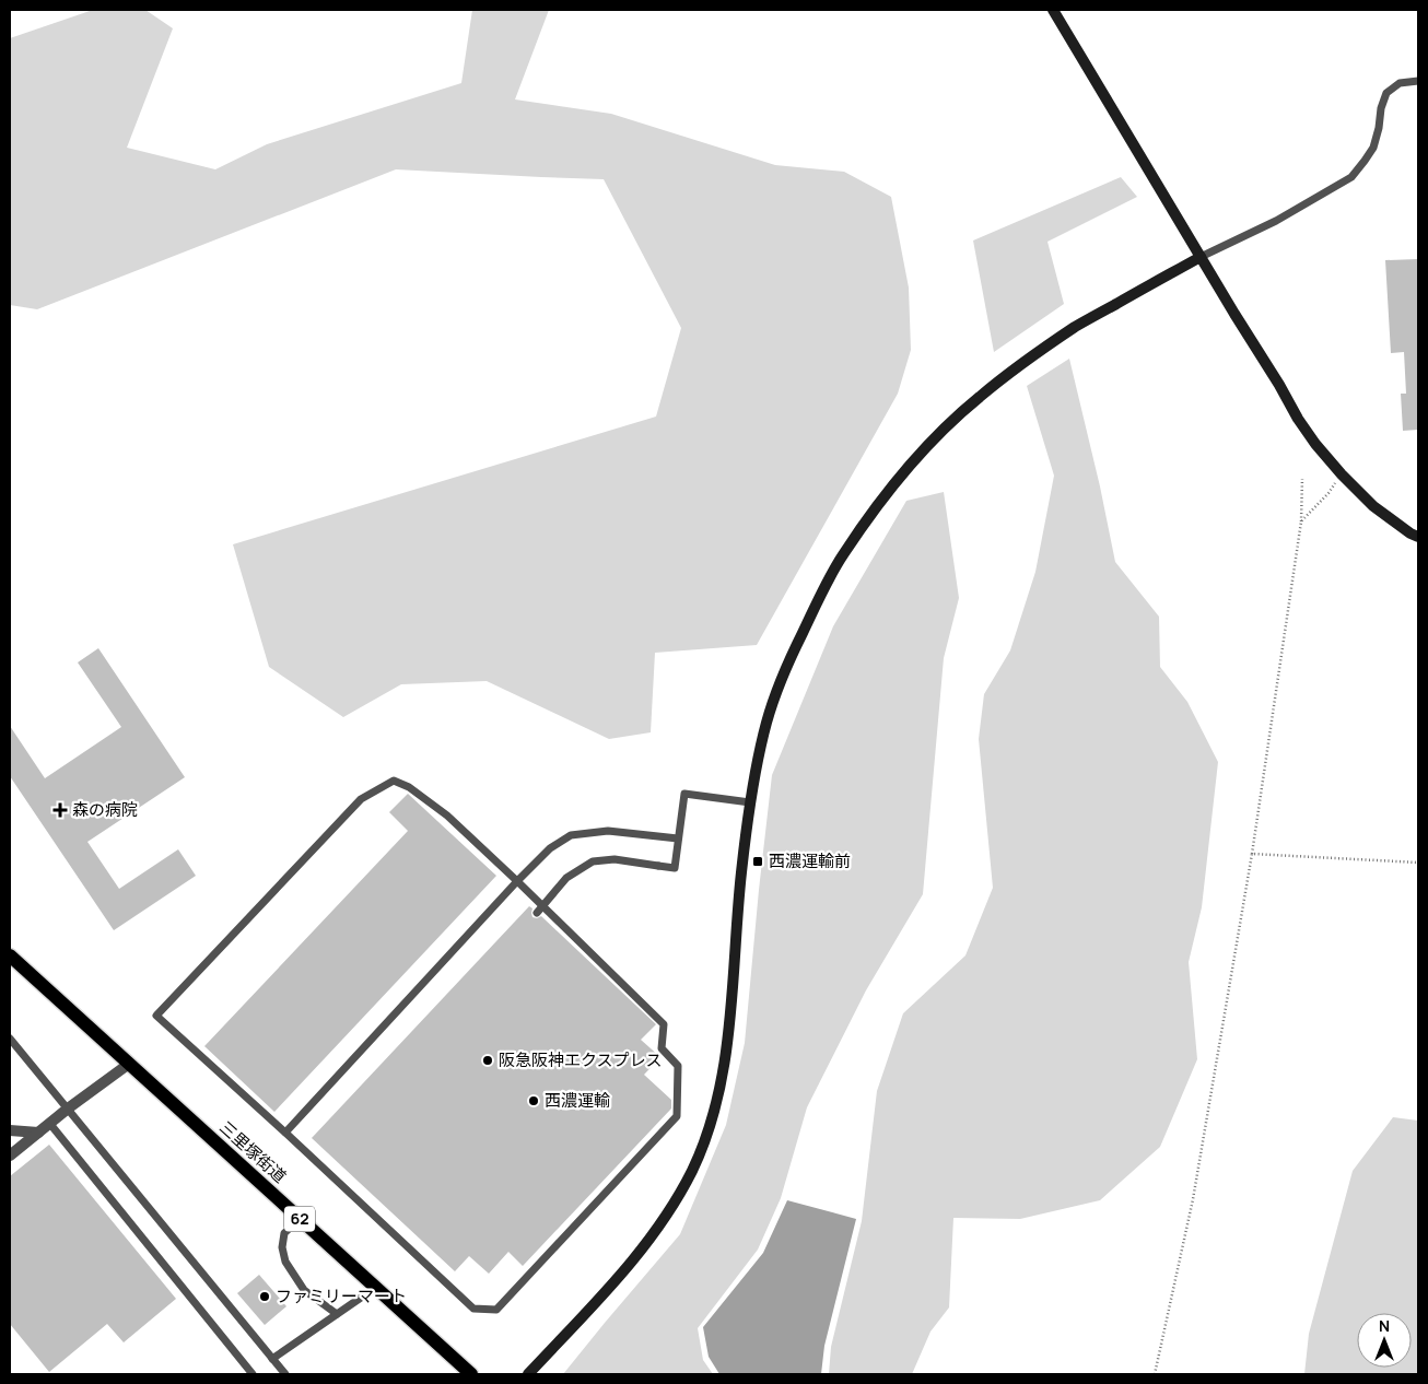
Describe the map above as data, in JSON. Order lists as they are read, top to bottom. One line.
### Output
{"streets":{"main road":["三里塚街道","62"]},"places":{"health":["森の病院"],"transit":["西濃運輸前"],"other":["阪急阪神エクスプレス","西濃運輸","ファミリーマート"]},"north":"top"}
